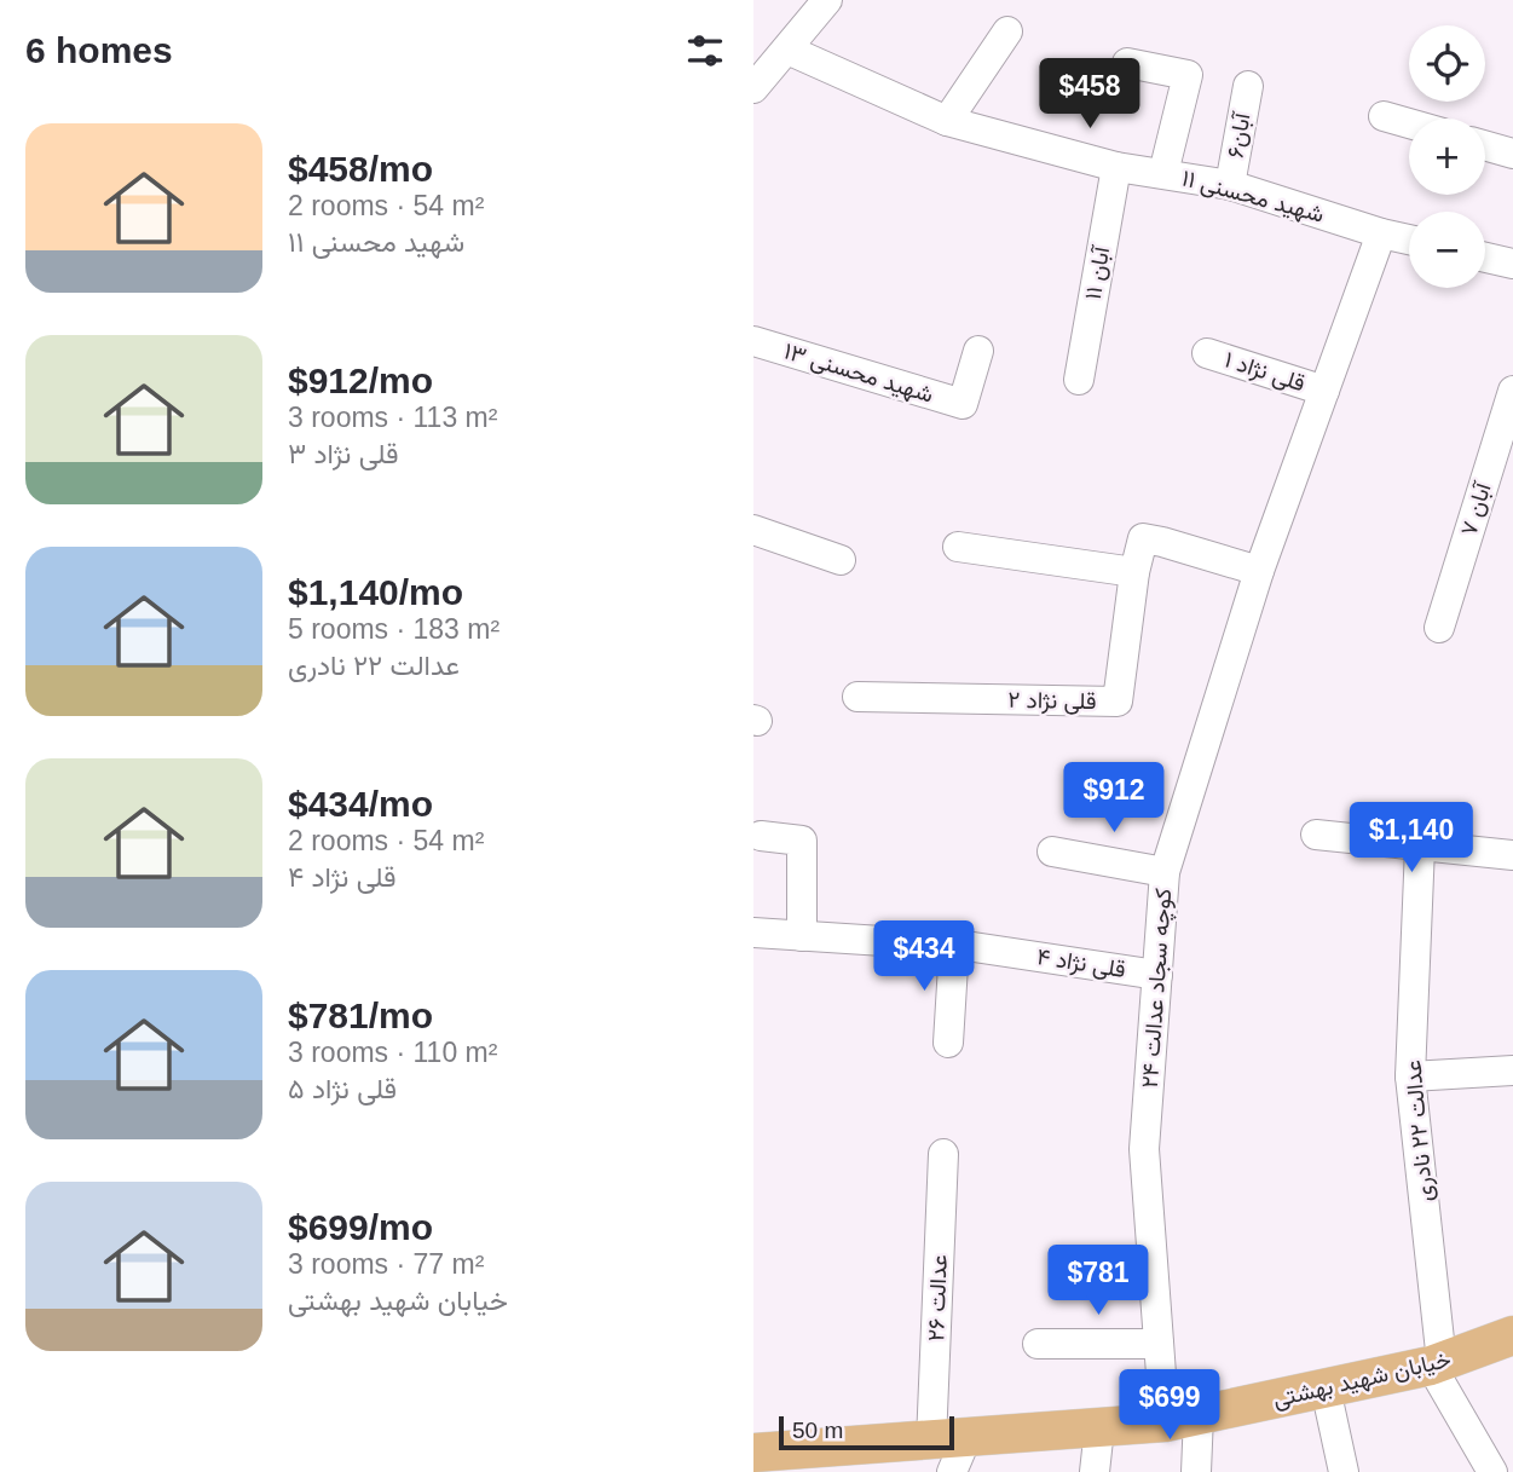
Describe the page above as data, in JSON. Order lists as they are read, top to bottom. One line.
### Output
{"streets":{"main road":["خیابان شهید بهشتی"],"street":["آبان۶","شهید محسنی ۱۱","آبان ۱۱","قلی نژاد ۱","شهید محسنی ۱۳","آبان ۷","قلی نژاد ۲","قلی نژاد ۴","کوچه سجاد عدالت ۲۴","عدالت ۲۲ نادری","عدالت ۲۶"]},"crossings":[["آبان۶","شهید محسنی ۱۱"],["شهید محسنی ۱۱","آبان ۱۱"],["شهید محسنی ۱۱","کوچه سجاد عدالت ۲۴"],["قلی نژاد ۱","کوچه سجاد عدالت ۲۴"],["قلی نژاد ۲","کوچه سجاد عدالت ۲۴"],["قلی نژاد ۴","کوچه سجاد عدالت ۲۴"],["کوچه سجاد عدالت ۲۴","خیابان شهید بهشتی"],["عدالت ۲۲ نادری","خیابان شهید بهشتی"],["عدالت ۲۶","خیابان شهید بهشتی"]],"scale_bar":"50 m","page":{"heading":"6 homes","map_buttons":["+","−"],"price":["$458","$912","$1,140","$434","$781","$699"],"list":[{"name":"$458/mo","note":"2 rooms · 54 m² · شهید محسنی ۱۱"},{"name":"$912/mo","note":"3 rooms · 113 m² · قلی نژاد ۳"},{"name":"$1,140/mo","note":"5 rooms · 183 m² · عدالت ۲۲ نادری"},{"name":"$434/mo","note":"2 rooms · 54 m² · قلی نژاد ۴"},{"name":"$781/mo","note":"3 rooms · 110 m² · قلی نژاد ۵"},{"name":"$699/mo","note":"3 rooms · 77 m² · خیابان شهید بهشتی"}],"scale":"50 m"}}
